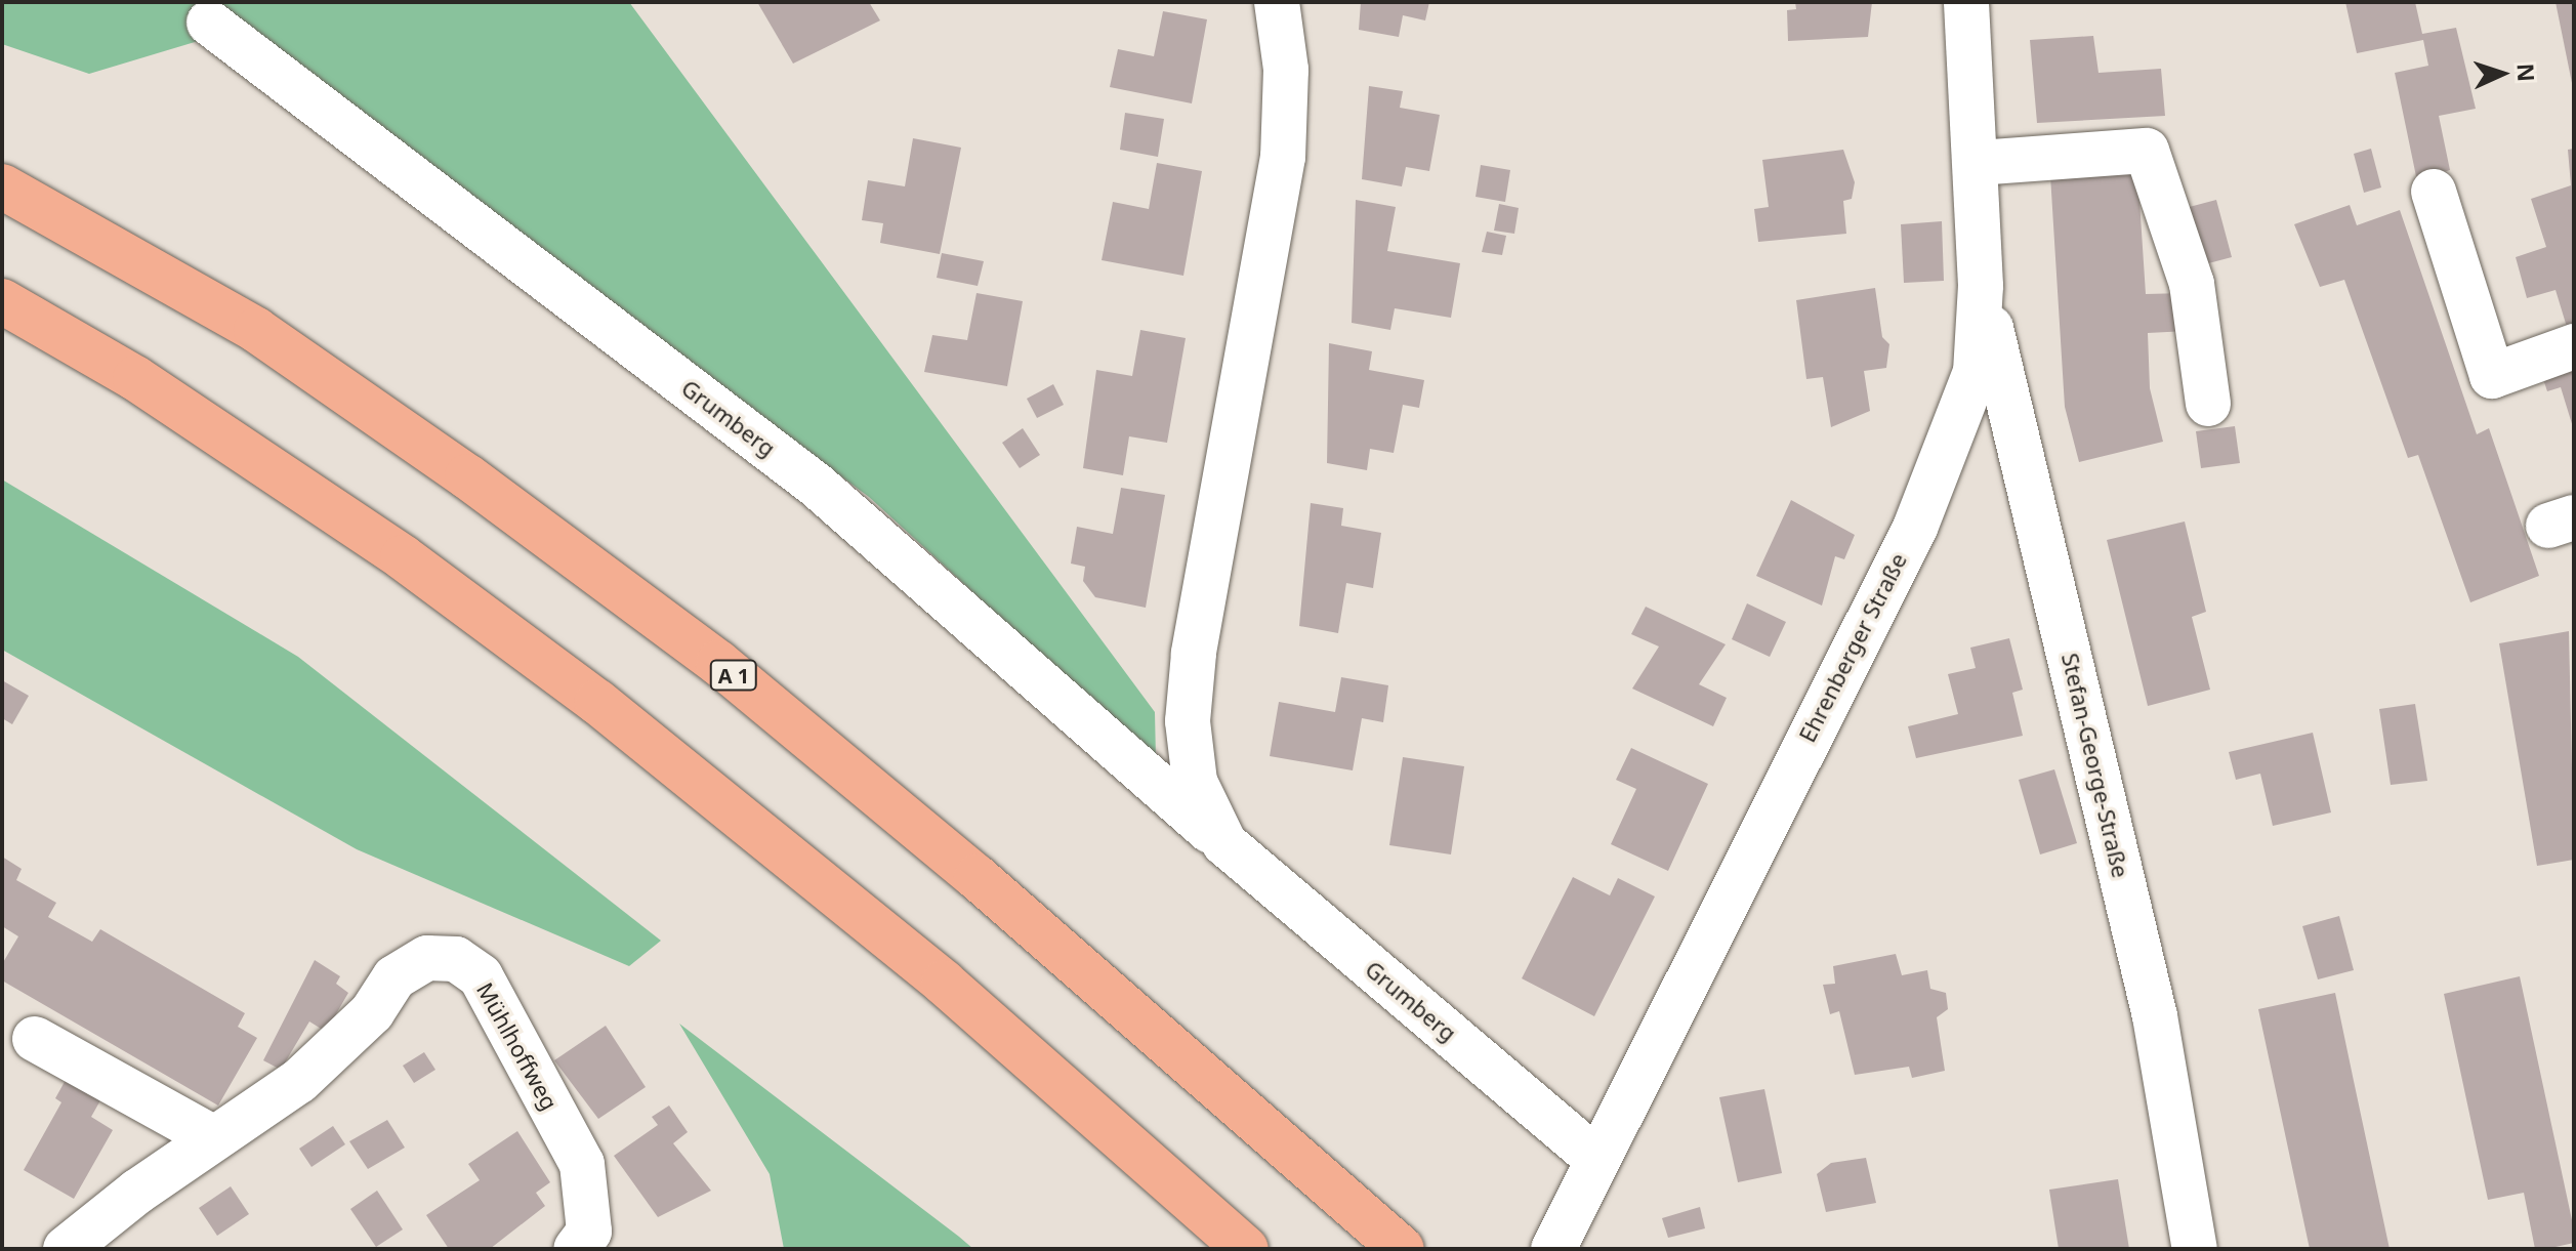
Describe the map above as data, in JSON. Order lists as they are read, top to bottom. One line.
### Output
{"streets":{"highway":["A 1"],"street":["Grumberg","Ehrenberger Straße","Stefan-George-Straße","Mühlhoffweg"]},"crossings":[["Grumberg","Ehrenberger Straße"],["Ehrenberger Straße","Stefan-George-Straße"]],"north":"right"}
